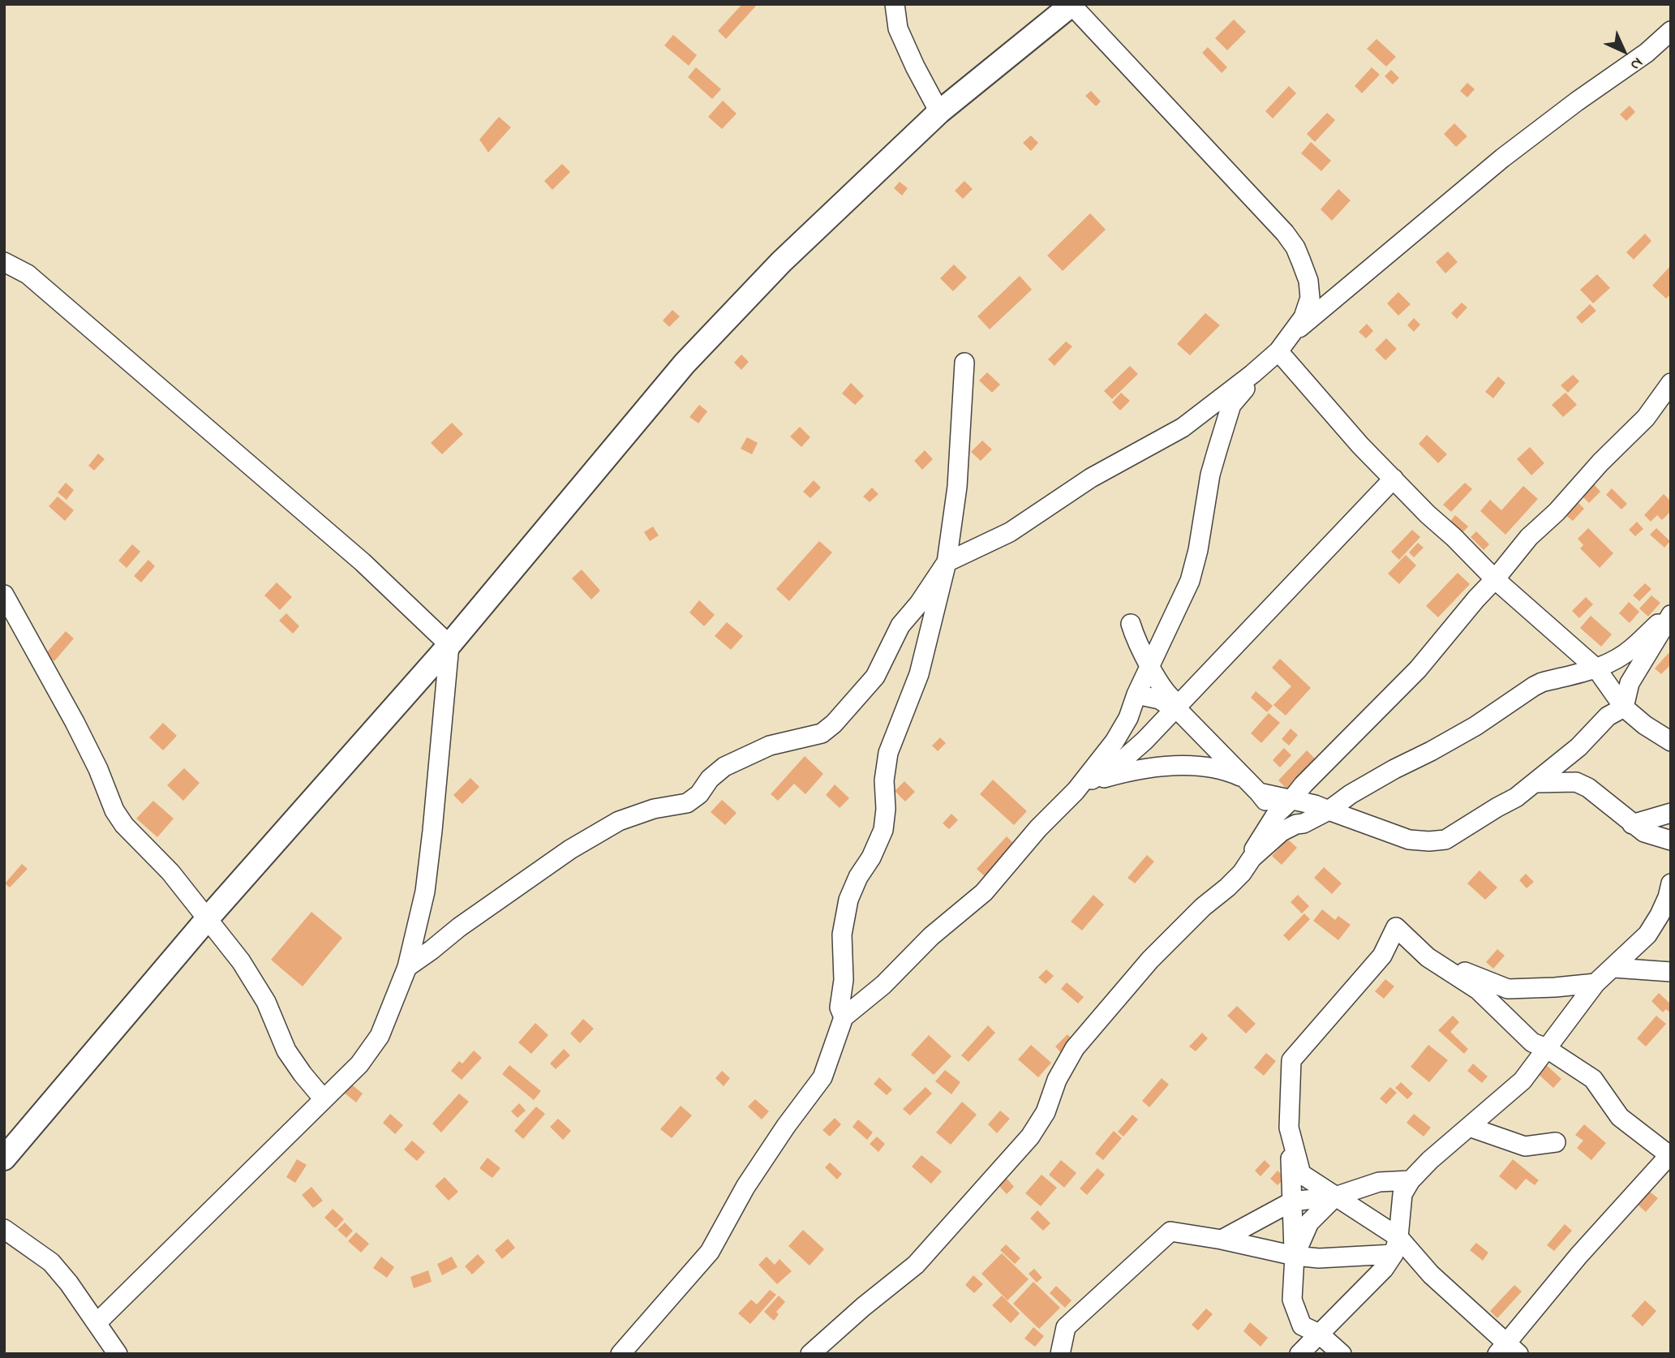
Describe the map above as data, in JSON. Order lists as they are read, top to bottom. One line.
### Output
{"north":"bottom right"}
